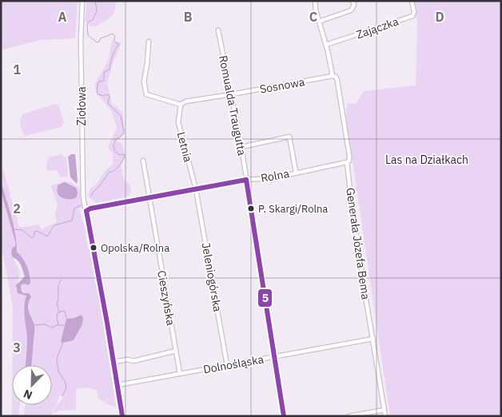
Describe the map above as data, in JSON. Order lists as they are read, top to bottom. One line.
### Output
{"streets":{"street":["Zajączka","Sosnowa","Romualda Traugutta","Ziołowa","Letnia","Rolna","Generała Józefa Bema","Jeleniogórska","Cieszyńska","Dolnośląska"]},"crossings":[["Zajączka","Generała Józefa Bema"],["Sosnowa","Romualda Traugutta"],["Sosnowa","Letnia"],["Sosnowa","Generała Józefa Bema"],["Romualda Traugutta","Rolna"],["Romualda Traugutta","Dolnośląska"],["Ziołowa","Rolna"],["Ziołowa","Dolnośląska"],["Letnia","Rolna"],["Letnia","Jeleniogórska"],["Rolna","Generała Józefa Bema"],["Rolna","Jeleniogórska"],["Rolna","Cieszyńska"],["Generała Józefa Bema","Dolnośląska"],["Jeleniogórska","Dolnośląska"],["Cieszyńska","Dolnośląska"]],"parks":["Las na Działkach"],"places":["P. Skargi/Rolna","Opolska/Rolna"],"lines":["transit line 5"],"north":"bottom left","grid":{"columns":["A","B","C","D"],"rows":["1","2","3"]}}
